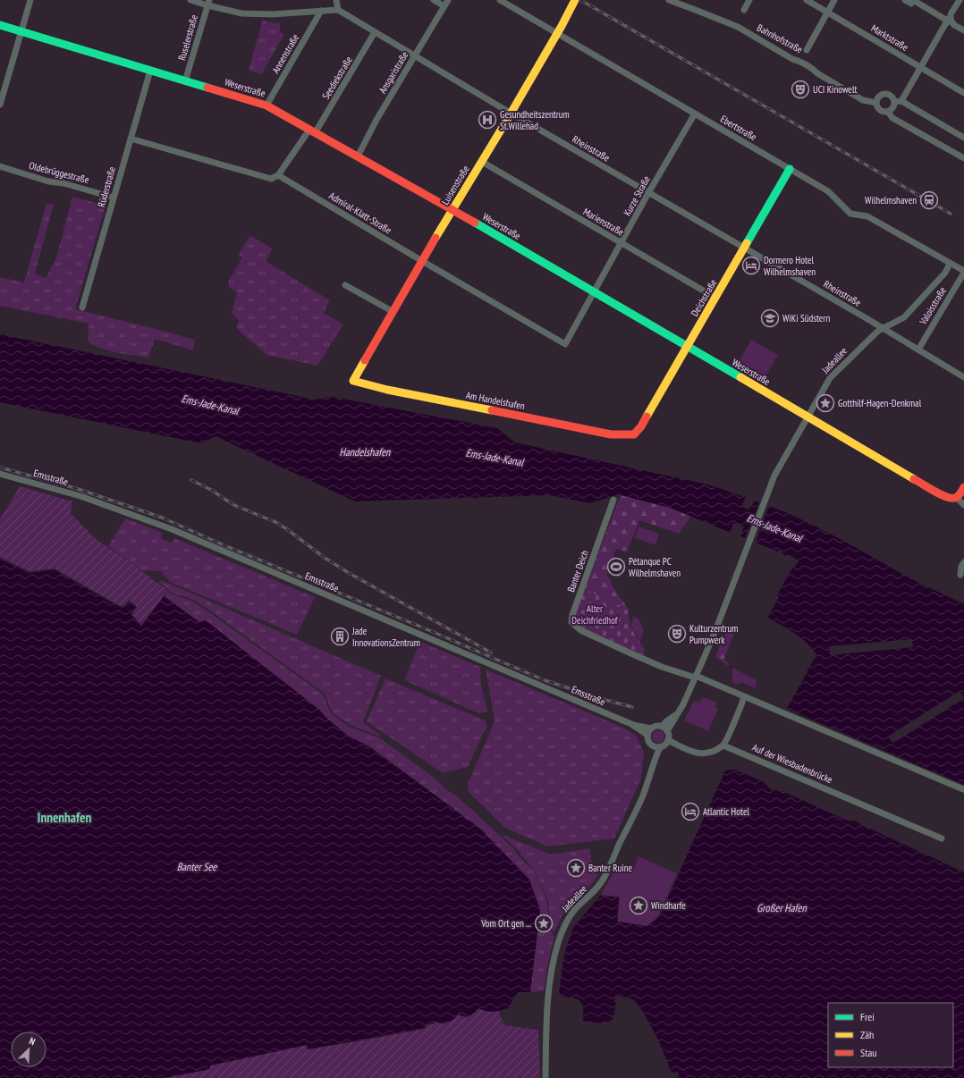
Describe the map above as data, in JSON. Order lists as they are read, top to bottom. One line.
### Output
{"streets":{"street":["Ruselerstraße","Marktstraße","Bahnhofstraße","Annenstraße","Ansgaristraße","Seediekstraße","Weserstraße","Ebertstraße","Rheinstraße","Oldebrüggestraße","Luisenstraße","Rüderstraße","Kurze Straße","Admiral-Klatt-Straße","Marienstraße","Deichstraße","Valoisstraße","Jadeallee","Am Handelshafen","Emsstraße","Banter Deich","Auf der Wiesbadenbrücke"]},"crossings":[["Ruselerstraße","Weserstraße"],["Annenstraße","Weserstraße"],["Ansgaristraße","Weserstraße"],["Ansgaristraße","Rheinstraße"],["Seediekstraße","Weserstraße"],["Seediekstraße","Rheinstraße"],["Seediekstraße","Admiral-Klatt-Straße"],["Weserstraße","Luisenstraße"],["Weserstraße","Rüderstraße"],["Weserstraße","Kurze Straße"],["Weserstraße","Deichstraße"],["Weserstraße","Jadeallee"],["Ebertstraße","Luisenstraße"],["Ebertstraße","Kurze Straße"],["Ebertstraße","Deichstraße"],["Ebertstraße","Valoisstraße"],["Ebertstraße","Jadeallee"],["Rheinstraße","Luisenstraße"],["Rheinstraße","Kurze Straße"],["Rheinstraße","Deichstraße"],["Rheinstraße","Valoisstraße"],["Rheinstraße","Jadeallee"],["Oldebrüggestraße","Rüderstraße"],["Luisenstraße","Admiral-Klatt-Straße"],["Luisenstraße","Marienstraße"],["Luisenstraße","Am Handelshafen"],["Kurze Straße","Admiral-Klatt-Straße"],["Kurze Straße","Marienstraße"],["Marienstraße","Deichstraße"],["Deichstraße","Am Handelshafen"],["Jadeallee","Emsstraße"],["Jadeallee","Banter Deich"]],"districts":["Innenhafen"],"water":["Ems-Jade-Kanal","Handelshafen","Banter See","Großer Hafen"],"parks":["Alter Deichfriedhof"],"places":{"theatre":["UCI Kinowelt","Kulturzentrum Pumpwerk"],"hospital":["Gesundheitszentrum St.Willehad"],"station":["Wilhelmshaven"],"hotel":["Dormero Hotel Wilhelmshaven","Atlantic Hotel"],"school or university":["WiKi Südstern"],"place":["Gotthilf-Hagen-Denkmal","Banter Ruine","Windharfe","Vom Ort gen ..."],"sports":["Pétanque PC Wilhelmshaven"],"building":["Jade InnovationsZentrum"]},"legend":["Frei","Zäh","Stau"],"north":"top right"}
